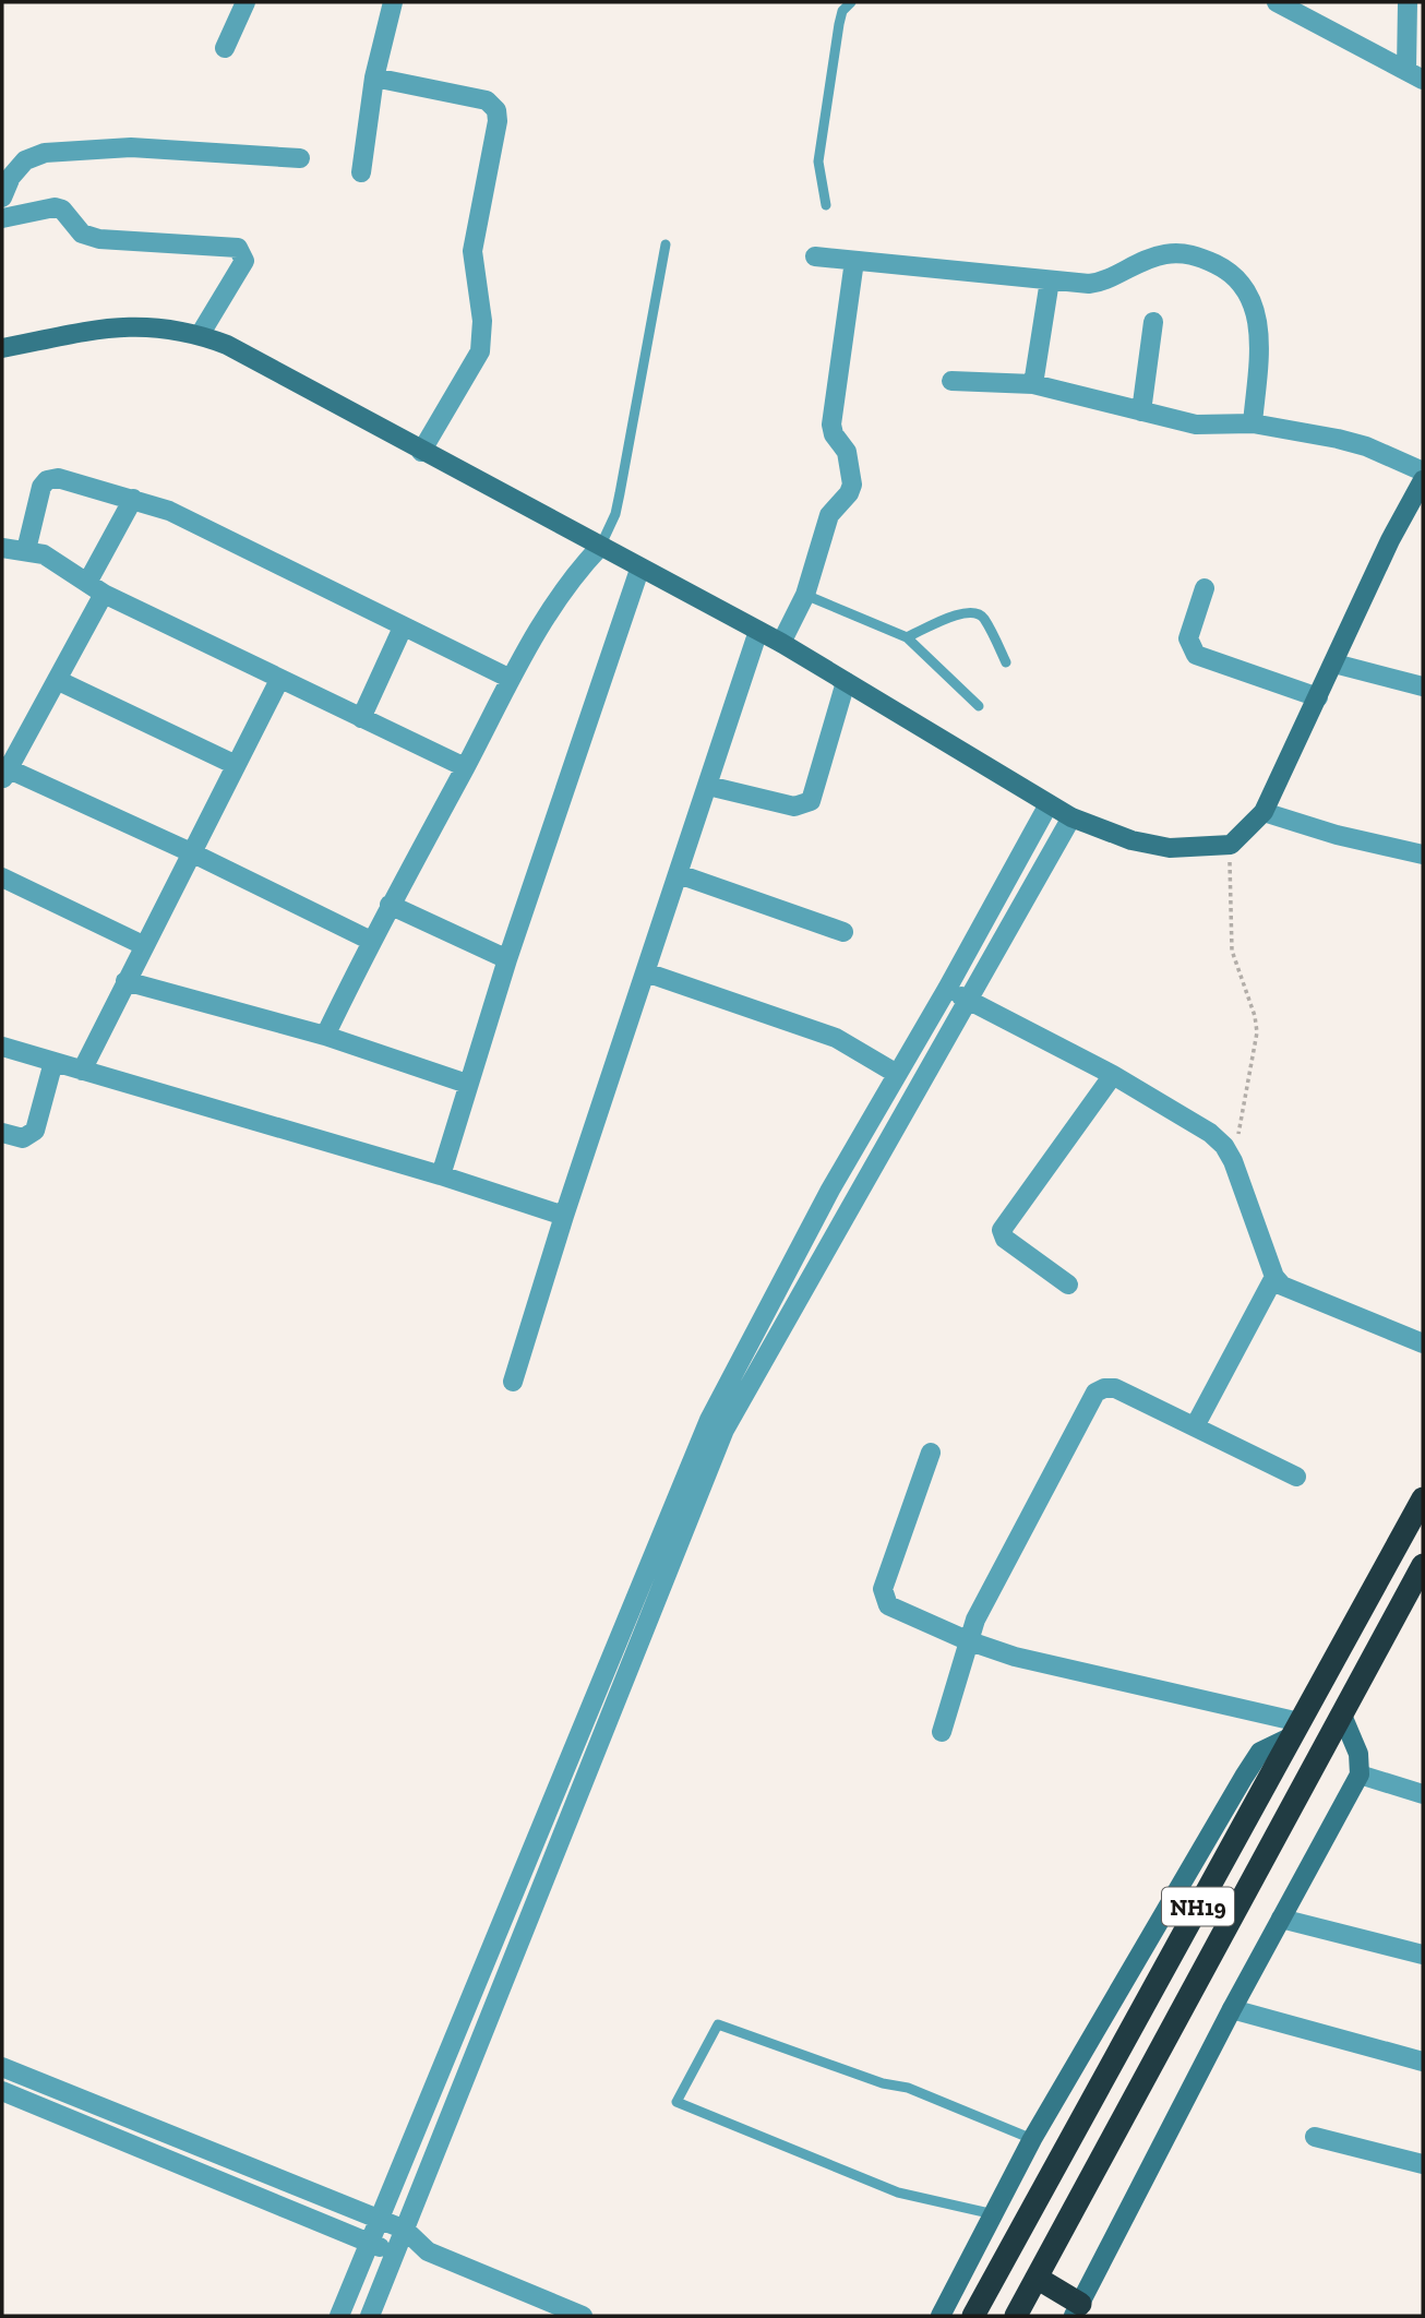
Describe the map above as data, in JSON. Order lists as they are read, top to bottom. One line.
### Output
{"streets":{"highway":["NH19"]}}
